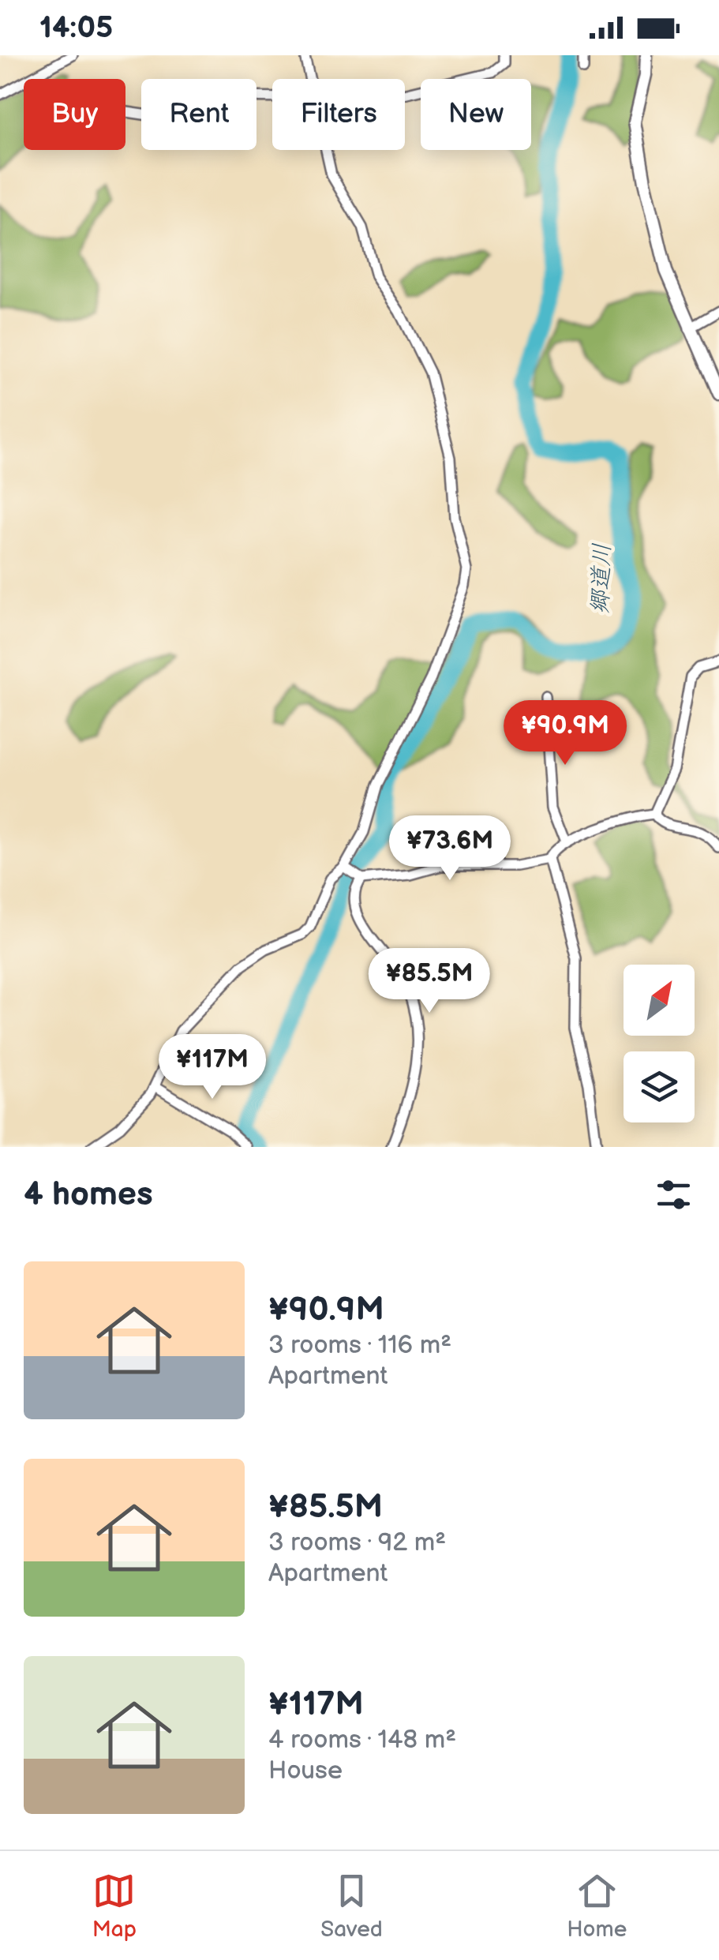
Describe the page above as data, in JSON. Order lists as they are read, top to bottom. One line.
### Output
{"water":["郷道川"],"north":"top right","page":{"status":"14:05","chip":["Buy","Rent","Filters","New"],"price":["¥90.9M","¥73.6M","¥85.5M","¥117M"],"heading":"4 homes","list":[{"name":"¥90.9M","note":"3 rooms · 116 m² · Apartment"},{"name":"¥85.5M","note":"3 rooms · 92 m² · Apartment"},{"name":"¥117M","note":"4 rooms · 148 m² · House"}],"tabs":["Map","Saved","Home"]}}
